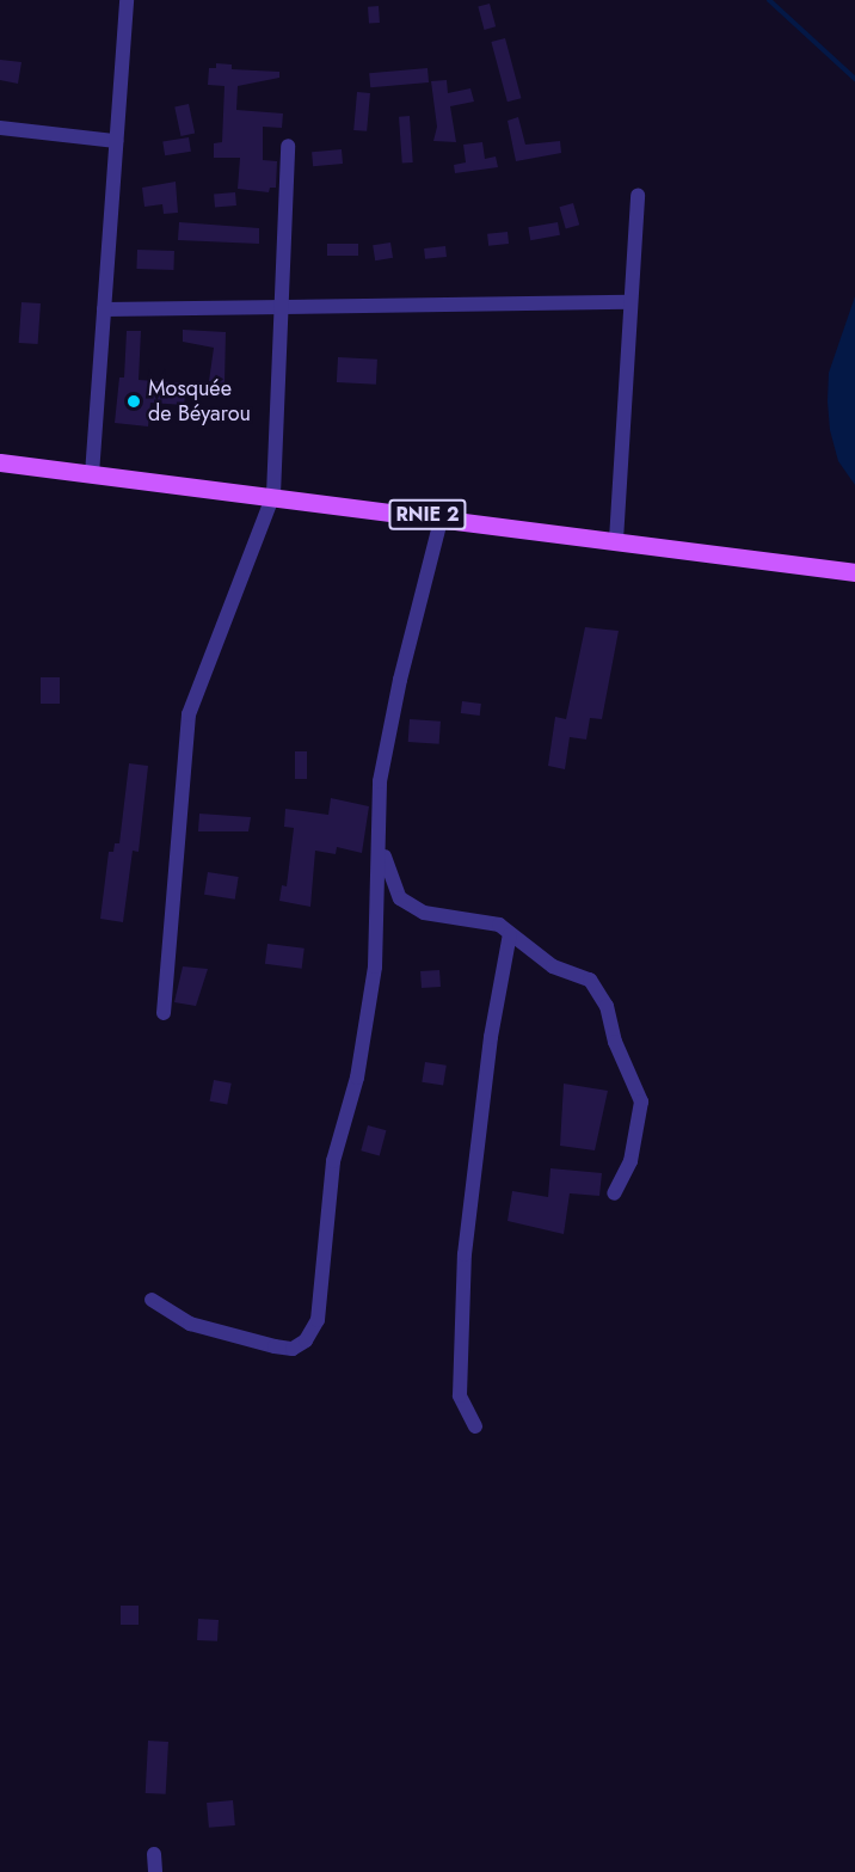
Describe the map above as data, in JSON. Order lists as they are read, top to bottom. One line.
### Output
{"streets":{"main road":["RNIE 2"]},"places":["Mosquée de Béyarou"]}
